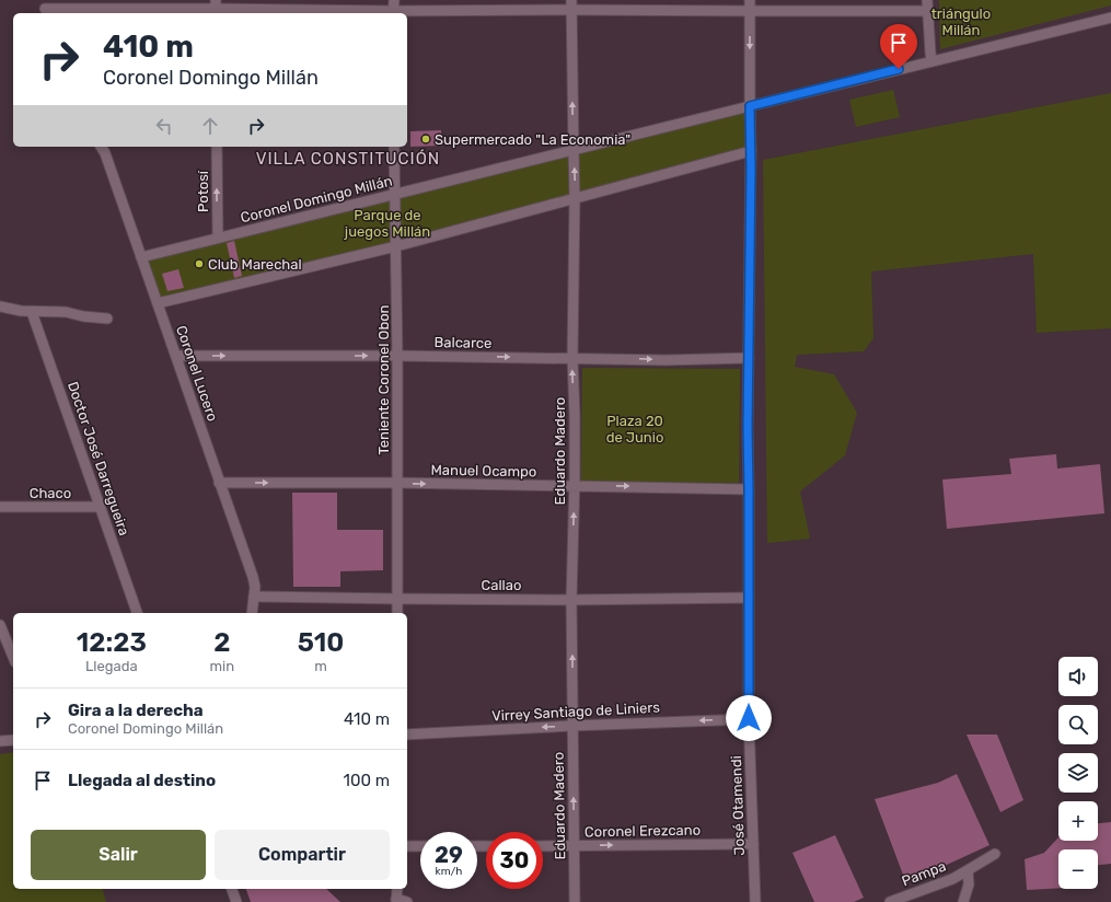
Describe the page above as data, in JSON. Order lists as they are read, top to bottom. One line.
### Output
{"streets":{"street":["Potosí","Coronel Domingo Millán","Balcarce","Coronel Lucero","Teniente Coronel Obon","Eduardo Madero","Doctor José Darregueira","Manuel Ocampo","Chaco","Callao","Virrey Santiago de Liniers","José Otamendi","Coronel Erezcano","Pampa"]},"crossings":[["Potosí","Coronel Domingo Millán"],["Coronel Domingo Millán","Coronel Lucero"],["Coronel Domingo Millán","Teniente Coronel Obon"],["Coronel Domingo Millán","Eduardo Madero"],["Coronel Domingo Millán","José Otamendi"],["Balcarce","Coronel Lucero"],["Balcarce","Teniente Coronel Obon"],["Balcarce","Eduardo Madero"],["Balcarce","José Otamendi"],["Coronel Lucero","Manuel Ocampo"],["Coronel Lucero","Callao"],["Teniente Coronel Obon","Manuel Ocampo"],["Teniente Coronel Obon","Callao"],["Eduardo Madero","Manuel Ocampo"],["Eduardo Madero","Callao"],["Eduardo Madero","Virrey Santiago de Liniers"],["Eduardo Madero","Coronel Erezcano"],["Doctor José Darregueira","Chaco"],["Manuel Ocampo","José Otamendi"],["Callao","José Otamendi"],["Virrey Santiago de Liniers","José Otamendi"],["José Otamendi","Coronel Erezcano"]],"one_way":["Potosí","Balcarce","Eduardo Madero","Manuel Ocampo","Virrey Santiago de Liniers","Coronel Erezcano"],"districts":["VILLA CONSTITUCIÓN"],"parks":["triángulo Millán","Parque de juegos Millán","Plaza 20 de Junio"],"places":["Supermercado \"La Economia\"","Club Marechal"],"page":{"turn":["410 m","Coronel Domingo Millán"],"eta":["12:23","Llegada","2","min","510","m"],"map_buttons":["+","−"],"list":[{"name":"Gira a la derecha","note":"Coronel Domingo Millán","value":"410 m"},{"name":"Llegada al destino","value":"100 m"}],"buttons":["Salir","Compartir"],"speed":"29 km/h","limit":"30"}}
